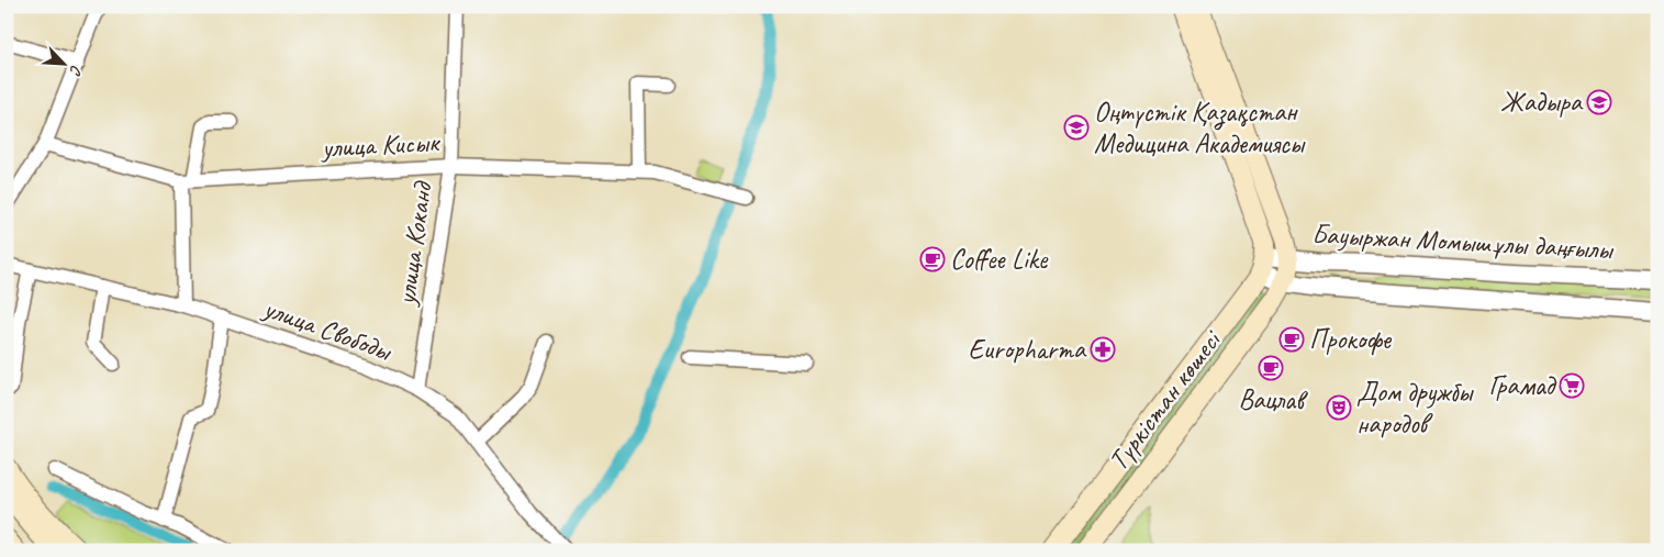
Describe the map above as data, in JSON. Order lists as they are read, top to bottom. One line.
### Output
{"streets":{"main road":["Түркістан көшесі"],"street":["улица Кисык","Бауыржан Момышұлы даңғылы","улица Коканд","улица Свободы"]},"crossings":[["улица Кисык","улица Коканд"],["Бауыржан Момышұлы даңғылы","Түркістан көшесі"],["улица Коканд","улица Свободы"]],"places":{"school or university":["Жадыра","Оңтүстік Қазақстан Медицина Академиясы"],"cafe":["Coffee Like","Прокофе","Вацлав"],"pharmacy":["Europharma"],"supermarket":["Грамад"],"theatre":["Дом дружбы народов"]},"north":"bottom right"}
